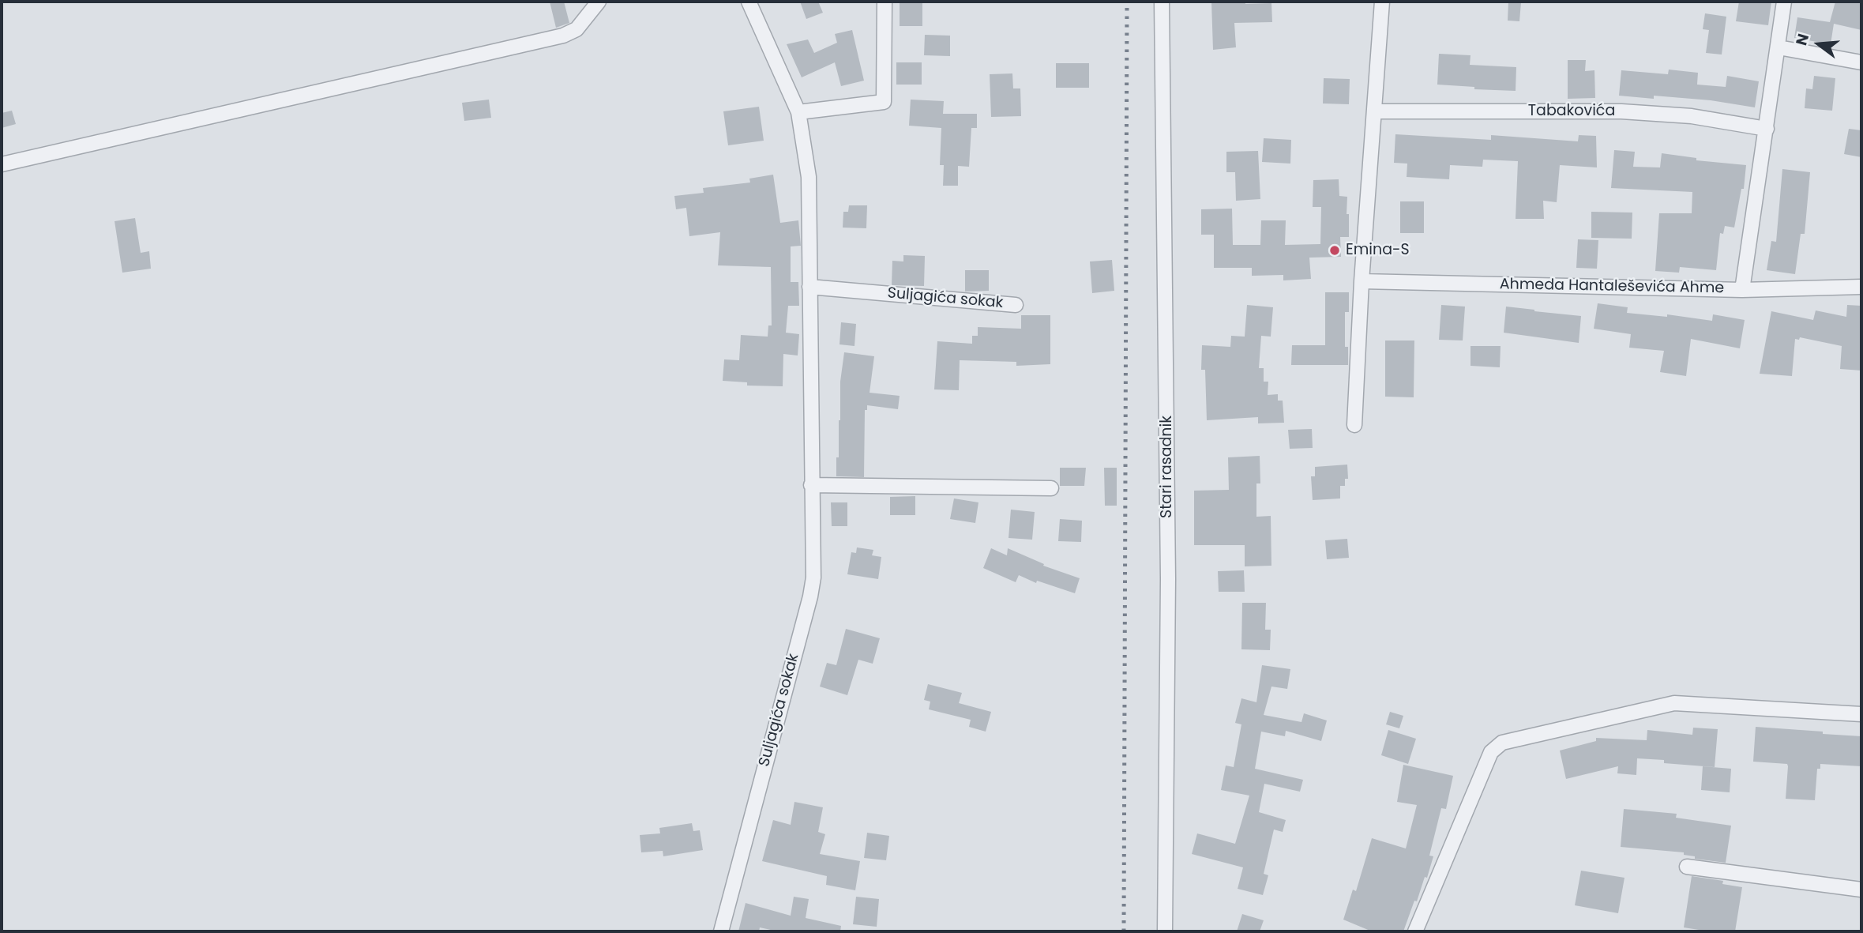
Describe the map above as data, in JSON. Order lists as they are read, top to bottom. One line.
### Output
{"streets":{"street":["Tabakovića","Ahmeda Hantaleševića Ahme","Suljagića sokak","Stari rasadnik"]},"places":["Emina-S"],"north":"left"}
